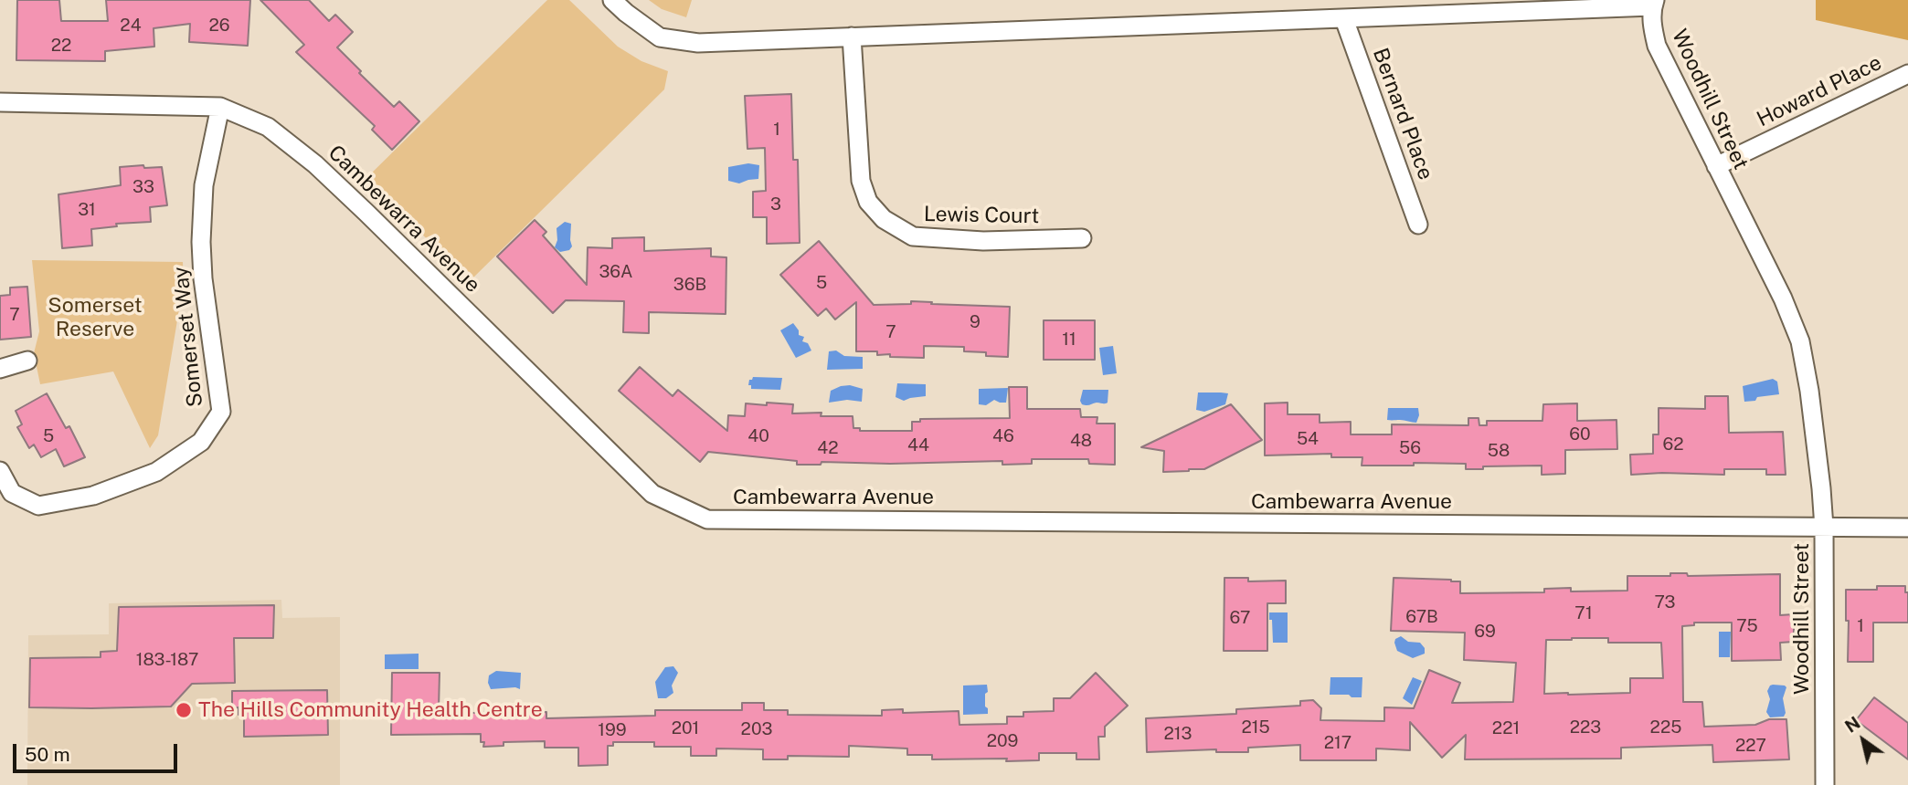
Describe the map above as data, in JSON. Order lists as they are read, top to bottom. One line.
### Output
{"streets":{"street":["Howard Place","Woodhill Street","Bernard Place","Lewis Court","Cambewarra Avenue","Somerset Way"]},"crossings":[["Howard Place","Woodhill Street"],["Woodhill Street","Bernard Place"],["Woodhill Street","Lewis Court"],["Woodhill Street","Cambewarra Avenue"],["Cambewarra Avenue","Somerset Way"]],"parks":["Somerset Reserve"],"places":["The Hills Community Health Centre"],"house_numbers":["24","26","22","1","33","3","31","36A","5","36B","7","9","7","11","60","5","40","46","54","48","62","44","42","56","58","73","71","67B","67","75","1","69","183-187","215","223","225","201","221","203","199","213","209","217","227"],"scale_bar":"50 m","north":"top left"}
